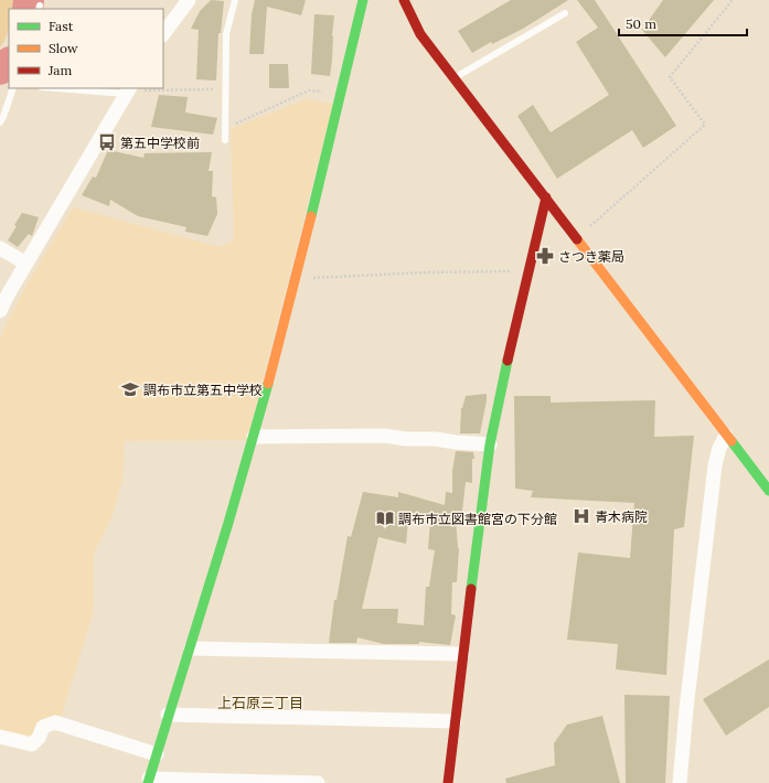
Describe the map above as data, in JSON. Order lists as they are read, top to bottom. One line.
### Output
{"districts":["上石原三丁目"],"places":{"bus stop":["第五中学校前"],"pharmacy":["さつき薬局"],"school or university":["調布市立第五中学校"],"hospital":["青木病院"],"library":["調布市立図書館宮の下分館"]},"legend":["Fast","Slow","Jam"],"scale_bar":"50 m"}
